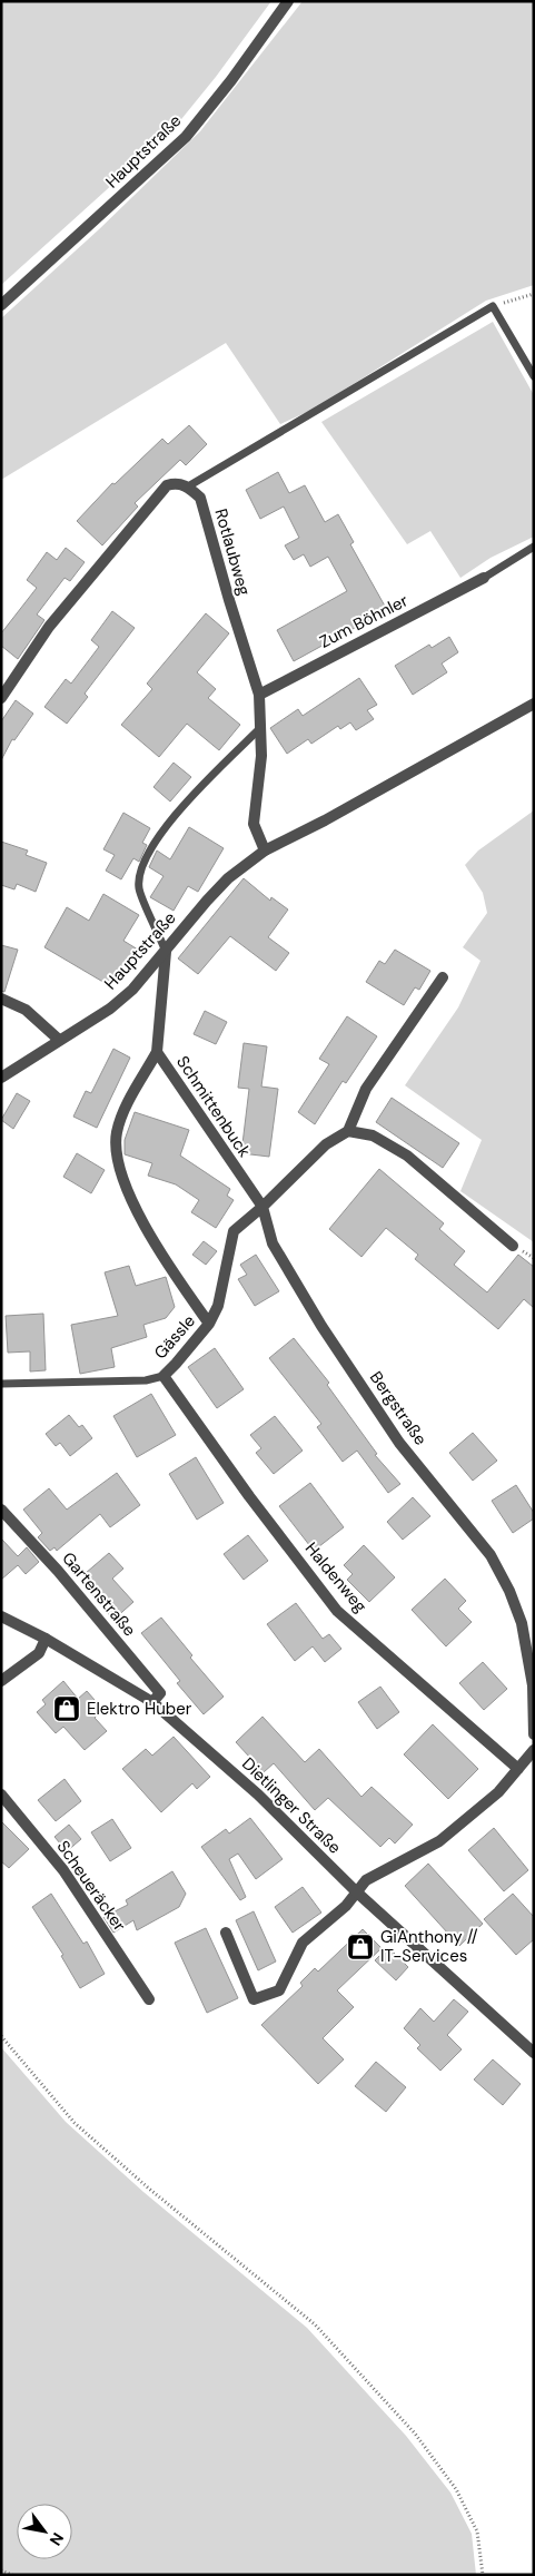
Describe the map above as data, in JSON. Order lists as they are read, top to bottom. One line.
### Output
{"streets":{"street":["Hauptstraße","Rotlaubweg","Zum Böhnler","Schmittenbuck","Gässle","Bergstraße","Haldenweg","Gartenstraße","Dietlinger Straße","Scheueräcker"]},"crossings":[["Hauptstraße","Rotlaubweg"],["Hauptstraße","Schmittenbuck"],["Rotlaubweg","Zum Böhnler"],["Schmittenbuck","Gässle"],["Schmittenbuck","Bergstraße"],["Gässle","Bergstraße"],["Gässle","Haldenweg"],["Gartenstraße","Dietlinger Straße"]],"places":{"shop":["Elektro Huber","GiAnthony // IT-Services"]},"north":"bottom right"}
